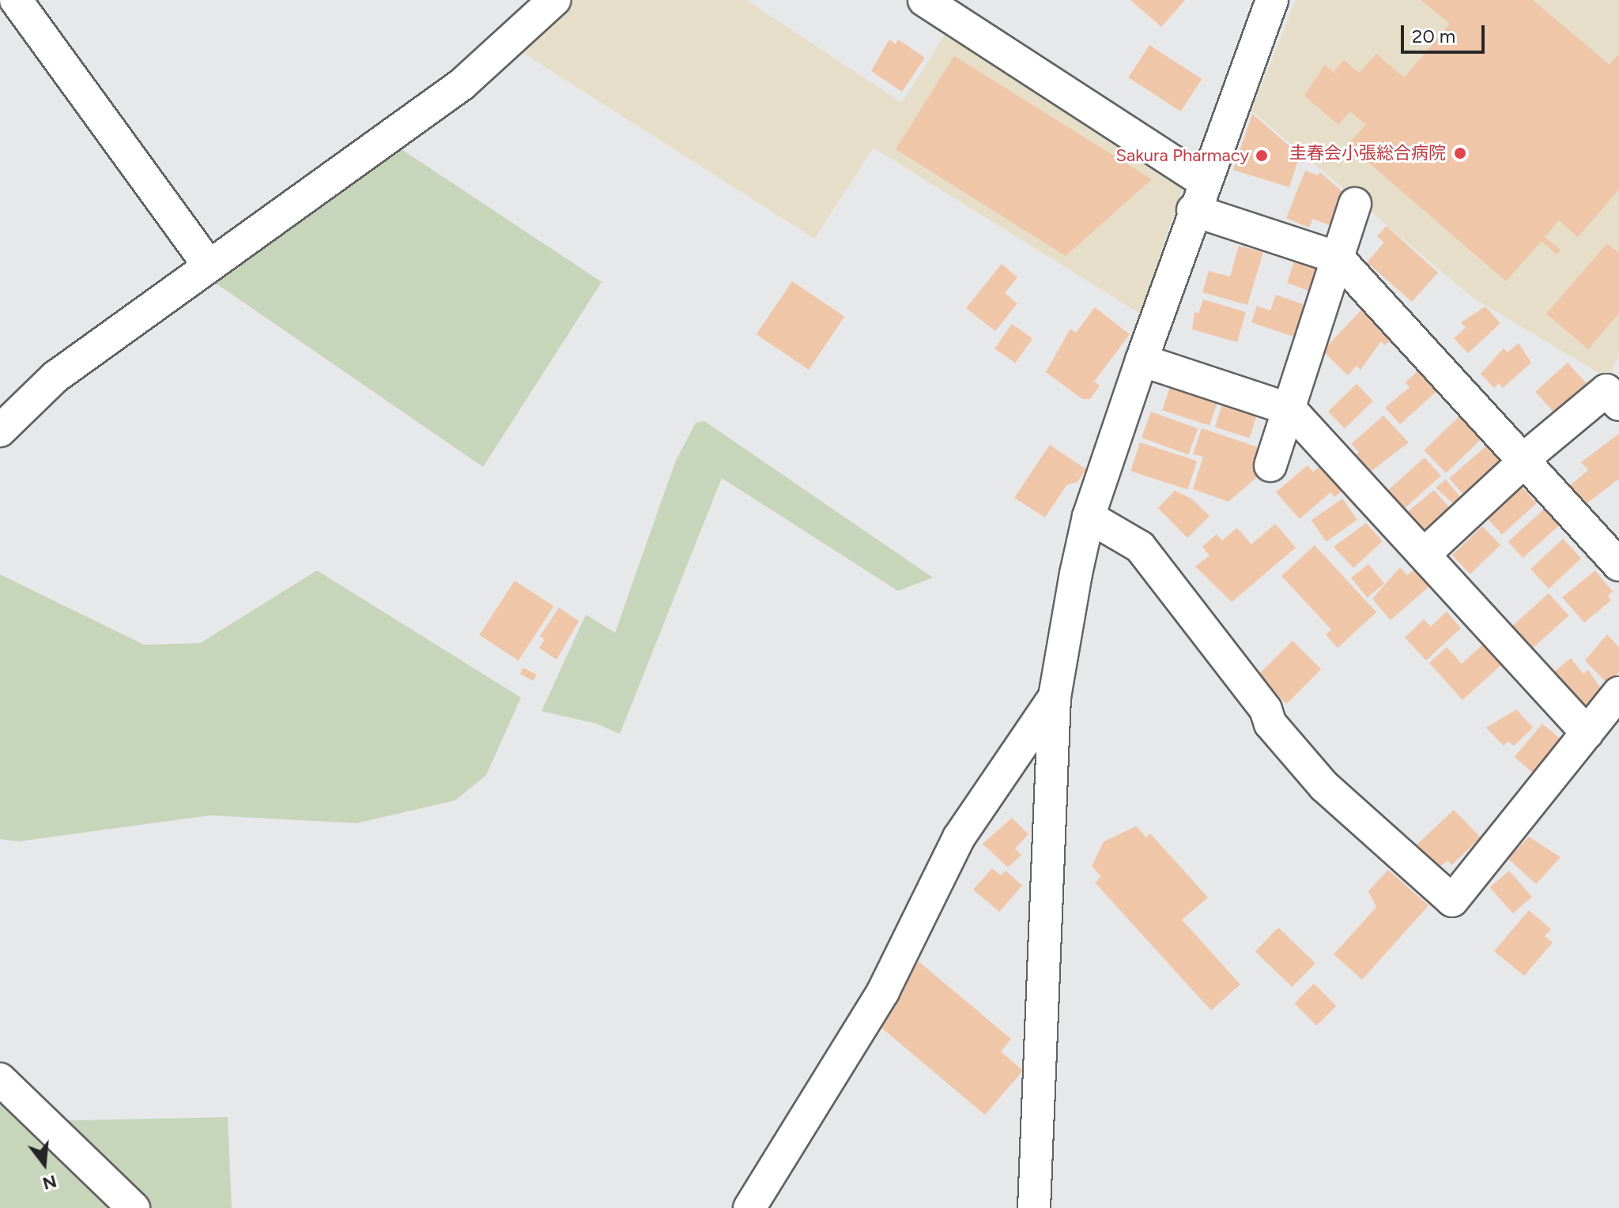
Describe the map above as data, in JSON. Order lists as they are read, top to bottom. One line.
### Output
{"places":["圭春会小張総合病院","Sakura Pharmacy"],"scale_bar":"20 m","north":"bottom"}
